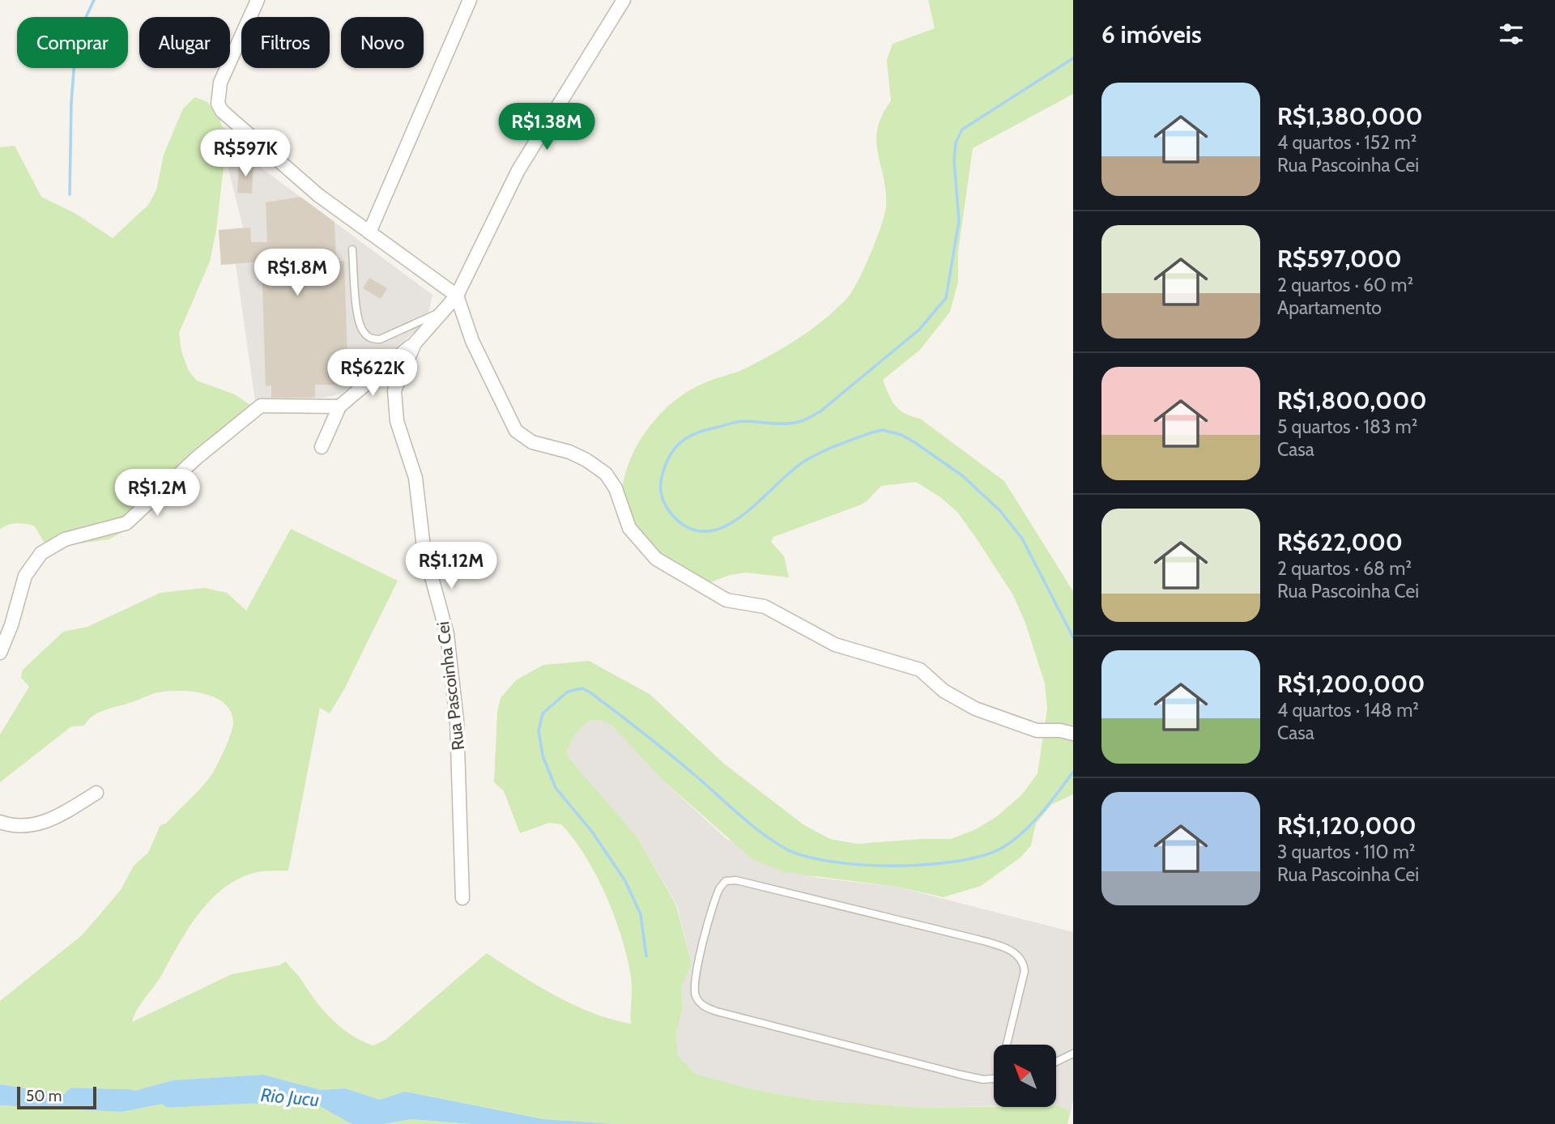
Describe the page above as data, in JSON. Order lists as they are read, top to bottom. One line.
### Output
{"streets":{"street":["Rua Pascoinha Cei"]},"water":["Rio Jucu"],"scale_bar":"50 m","north":"top left","page":{"heading":"6 imóveis","chip":["Comprar","Alugar","Filtros","Novo"],"list":[{"name":"R$1,380,000","note":"4 quartos · 152 m² · Rua Pascoinha Cei"},{"name":"R$597,000","note":"2 quartos · 60 m² · Apartamento"},{"name":"R$1,800,000","note":"5 quartos · 183 m² · Casa"},{"name":"R$622,000","note":"2 quartos · 68 m² · Rua Pascoinha Cei"},{"name":"R$1,200,000","note":"4 quartos · 148 m² · Casa"},{"name":"R$1,120,000","note":"3 quartos · 110 m² · Rua Pascoinha Cei"}],"price":["R$1.38M","R$597K","R$1.8M","R$622K","R$1.2M","R$1.12M"],"scale":"50 m"}}
